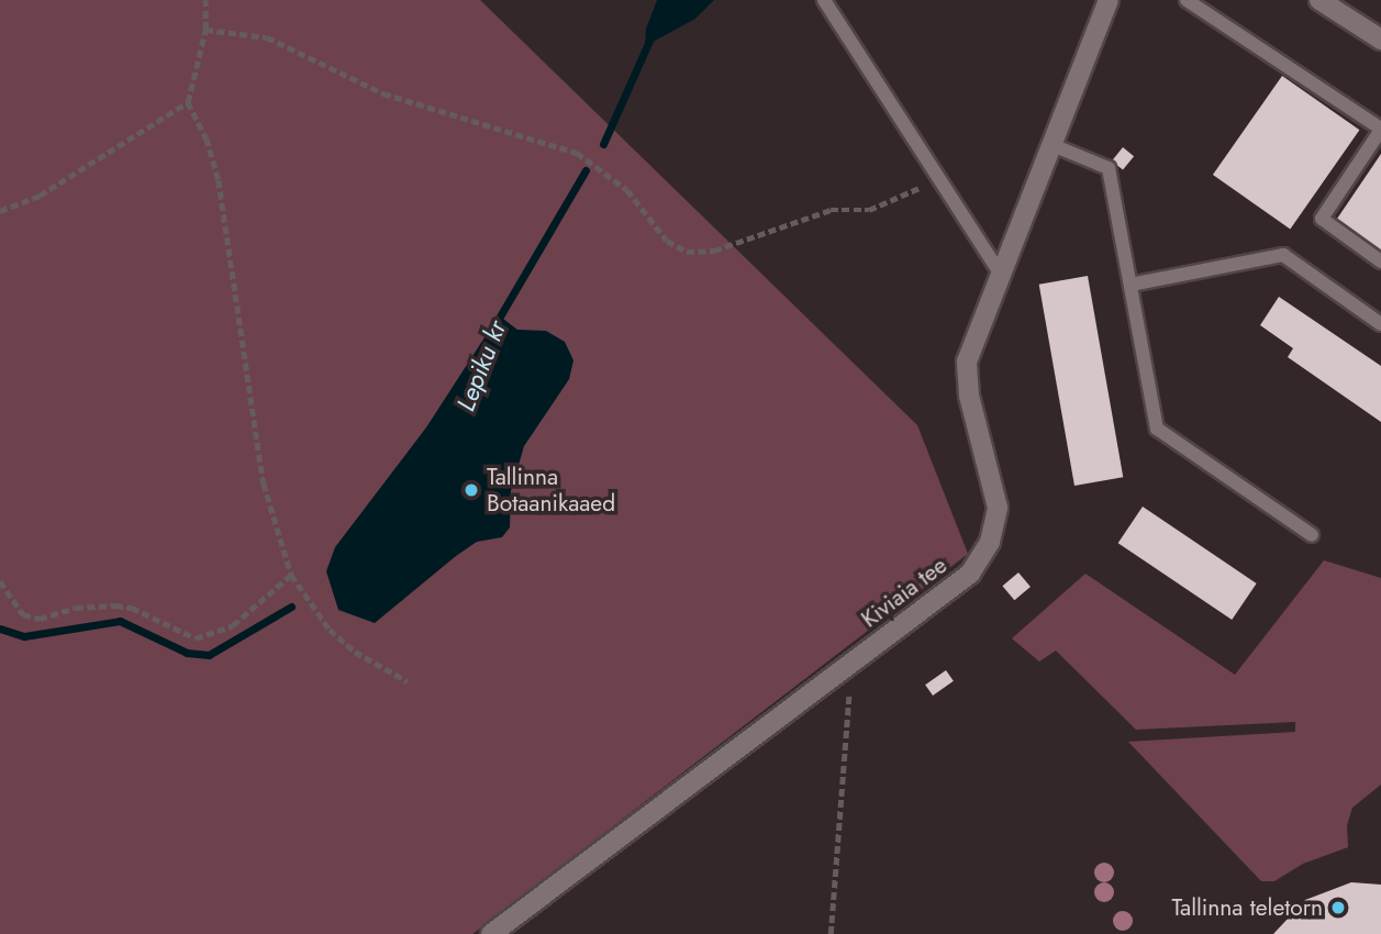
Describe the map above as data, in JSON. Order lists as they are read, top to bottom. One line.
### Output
{"streets":{"street":["Kiviaia tee"]},"water":["Lepiku kr"],"places":["Tallinna Botaanikaaed","Tallinna teletorn"]}
